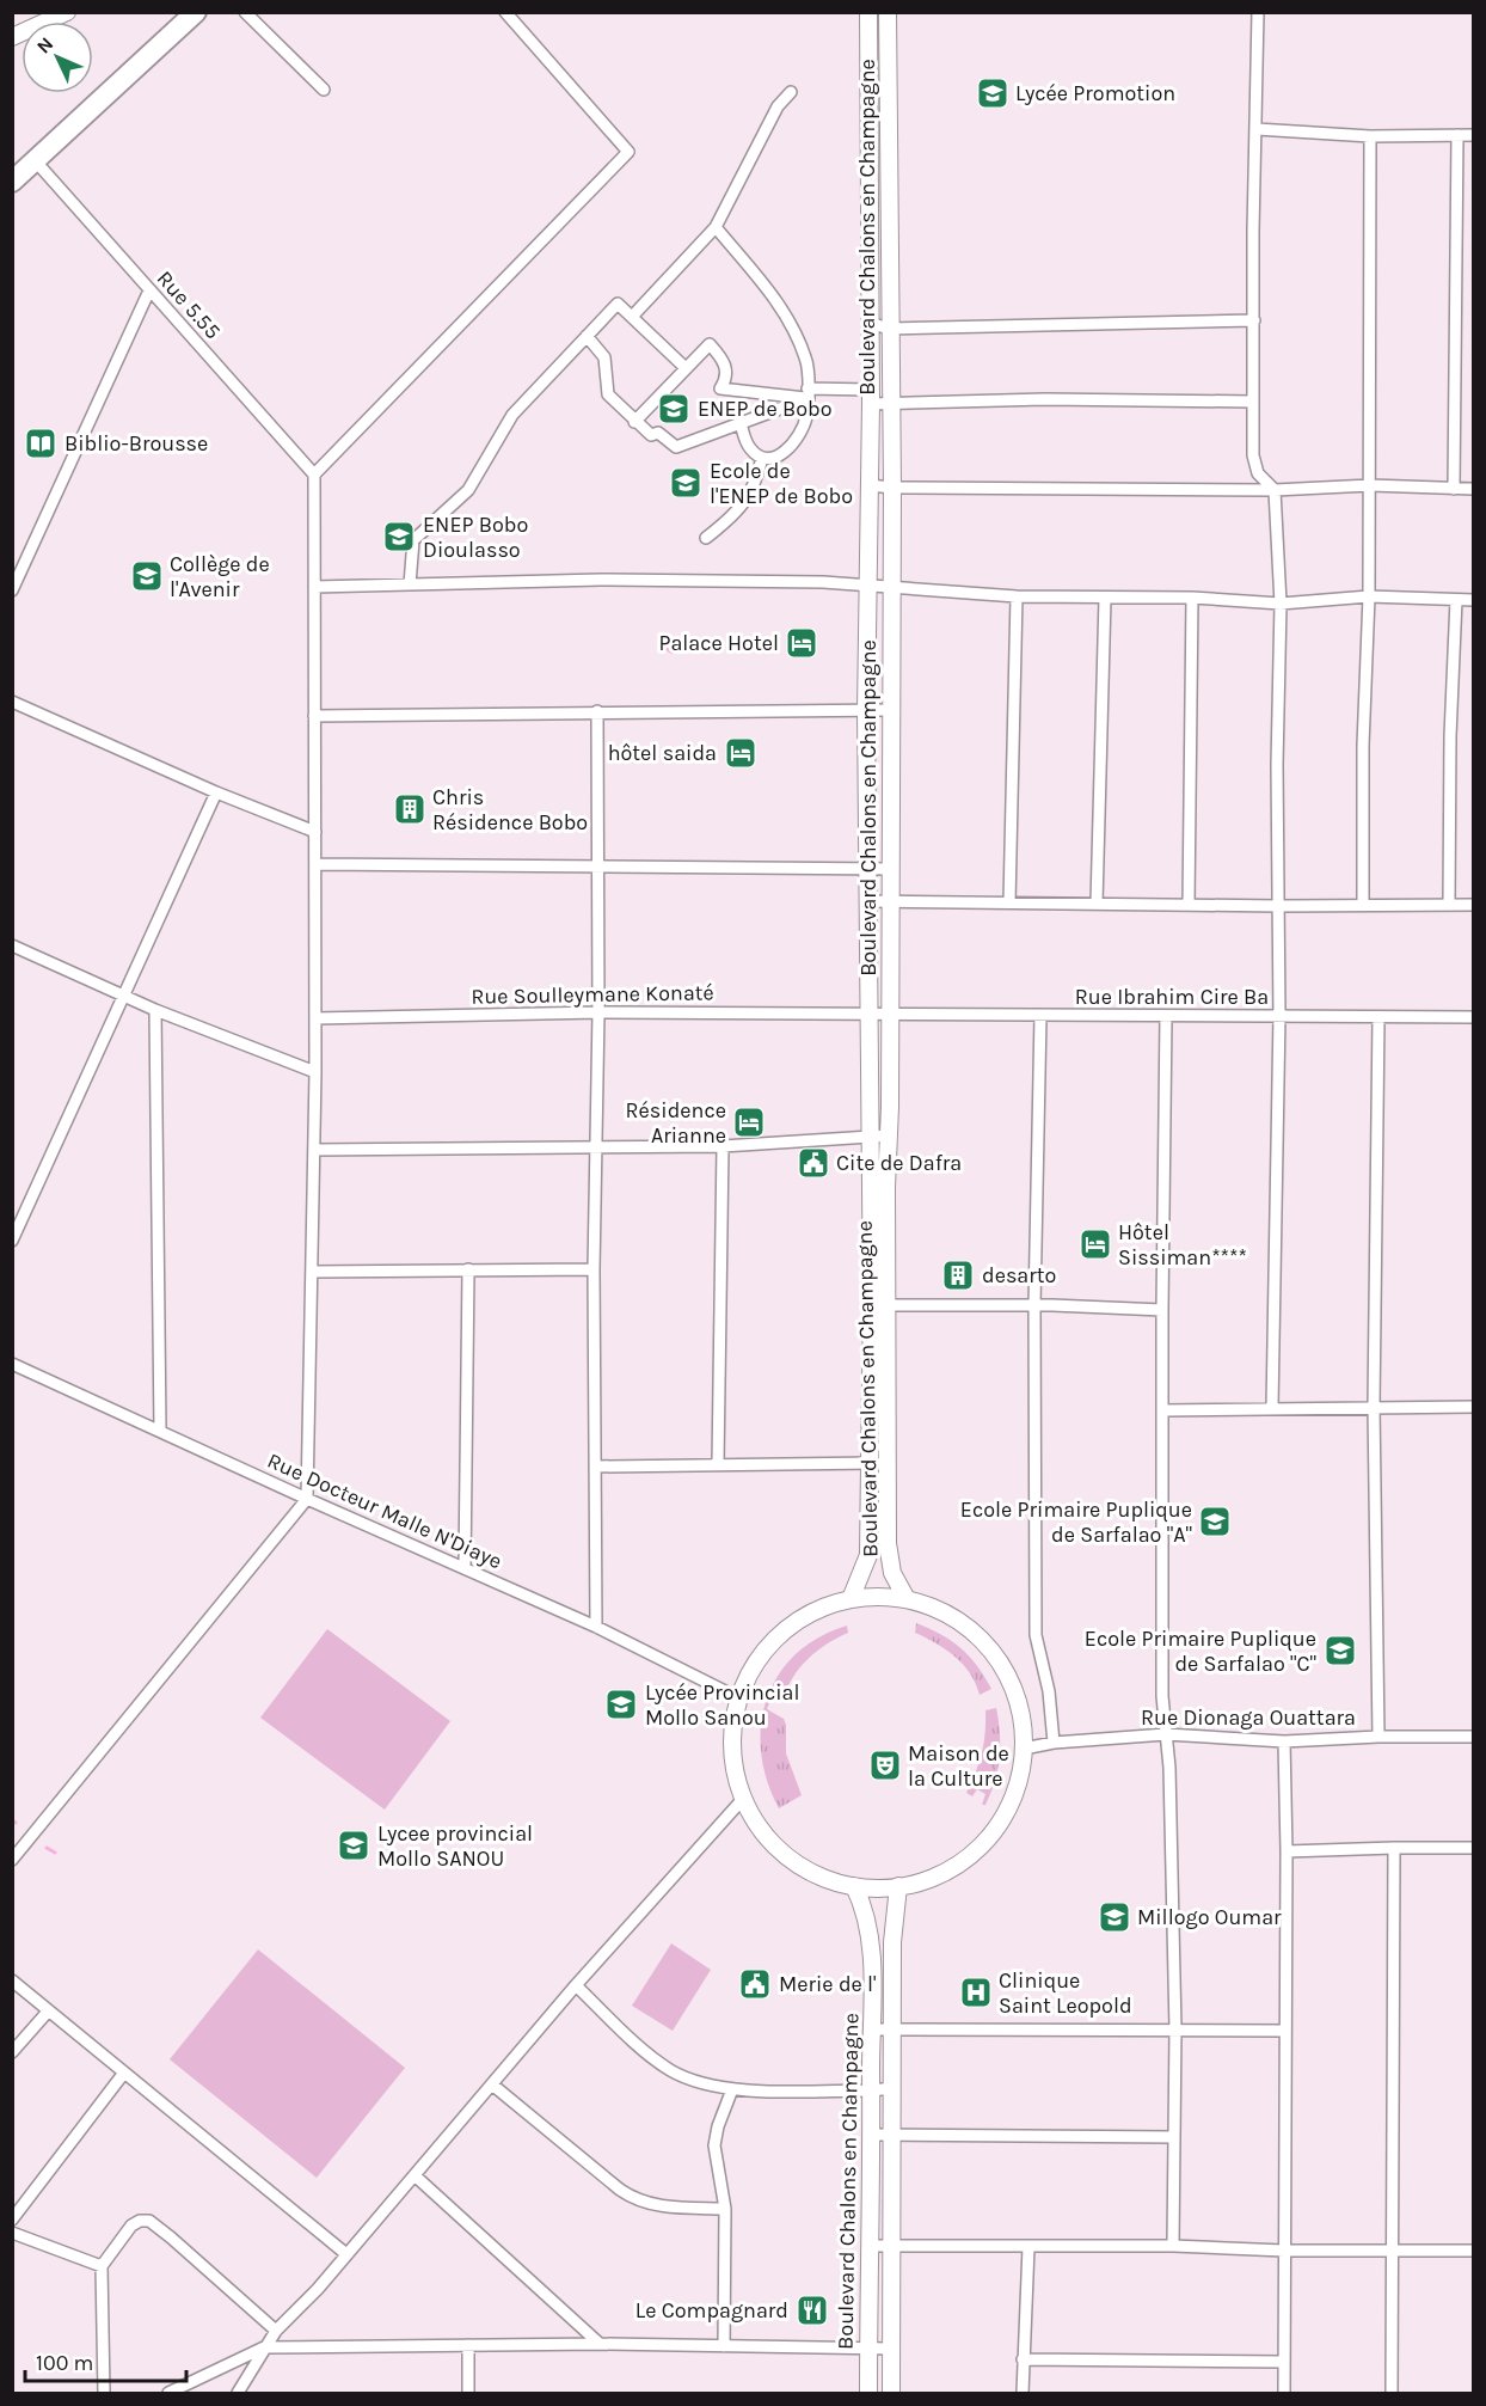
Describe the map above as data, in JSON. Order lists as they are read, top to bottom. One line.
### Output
{"streets":{"main road":["Boulevard Chalons en Champagne"],"street":["Rue 5.55","Rue Soulleymane Konaté","Rue Ibrahim Cire Ba","Rue Docteur Malle N'Diaye","Rue Dionaga Ouattara"]},"crossings":[["Boulevard Chalons en Champagne","Rue Soulleymane Konaté"],["Boulevard Chalons en Champagne","Rue Ibrahim Cire Ba"],["Rue Soulleymane Konaté","Rue Ibrahim Cire Ba"]],"places":{"school or university":["Lycée Promotion","ENEP de Bobo","Ecole de l'ENEP de Bobo","ENEP Bobo Dioulasso","Collège de l'Avenir","Ecole Primaire Puplique de Sarfalao \"A\"","Ecole Primaire Puplique de Sarfalao \"C\"","Lycée Provincial Mollo Sanou","Lycee provincial Mollo SANOU","Millogo Oumar"],"library":["Biblio-Brousse"],"hotel":["Palace Hotel","hôtel saida","Résidence Arianne","Hôtel Sissiman****"],"building":["Chris Résidence Bobo","desarto"],"public building":["Cite de Dafra","Merie de l'"],"theatre":["Maison de la Culture"],"hospital":["Clinique Saint Leopold"],"restaurant":["Le Compagnard"]},"scale_bar":"100 m","north":"top left"}
